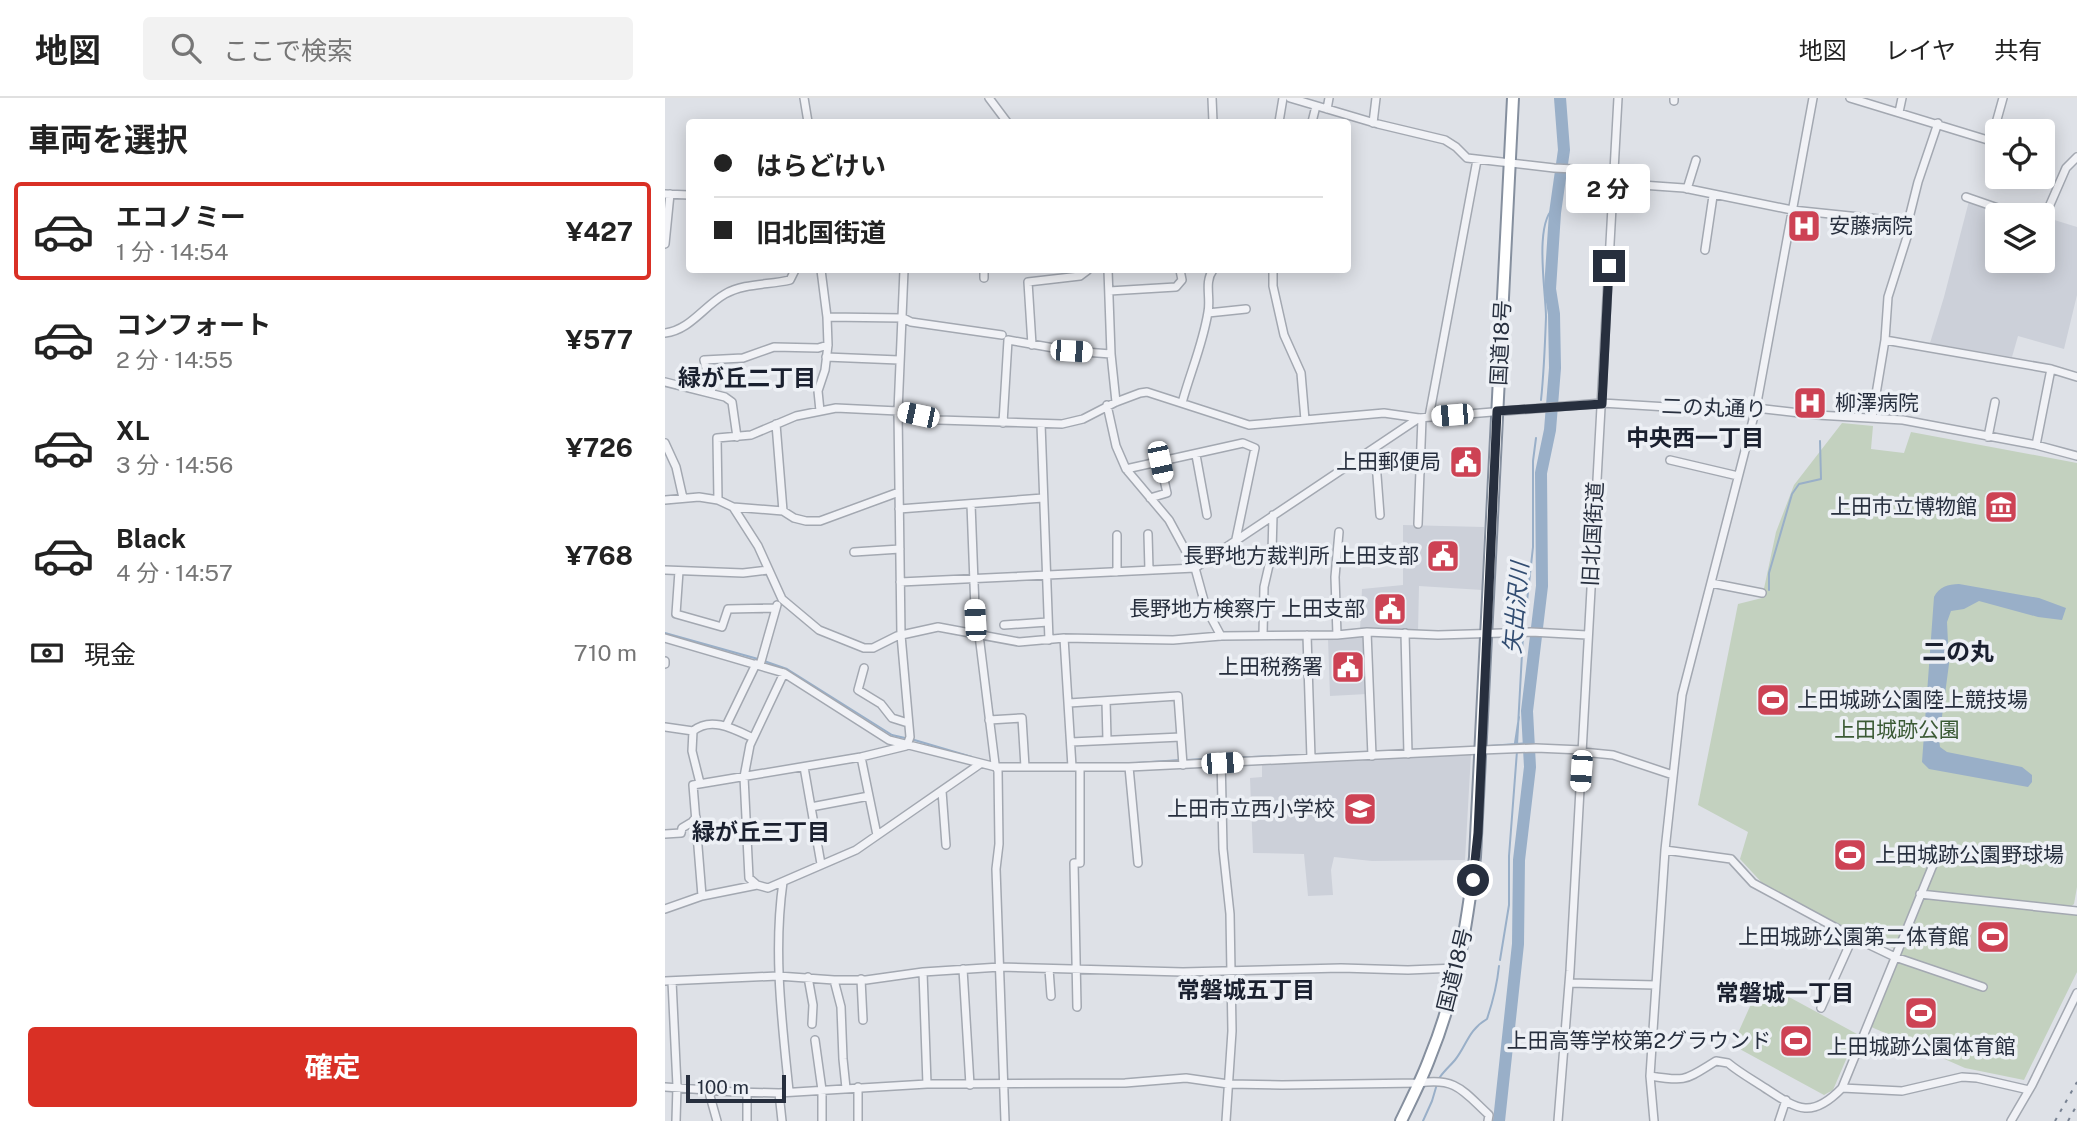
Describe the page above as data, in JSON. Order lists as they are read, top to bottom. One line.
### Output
{"streets":{"highway":["国道18号"],"street":["二の丸通り","旧北国街道"]},"crossings":[["国道18号","二の丸通り"],["二の丸通り","旧北国街道"]],"districts":["緑が丘二丁目","中央西一丁目","二の丸","緑が丘三丁目","常磐城五丁目","常磐城一丁目"],"water":["矢出沢川"],"parks":["上田城跡公園"],"places":{"hospital":["安藤病院","柳澤病院"],"public building":["上田郵便局","長野地方裁判所 上田支部","長野地方検察庁 上田支部","上田税務署"],"museum":["上田市立博物館"],"sports":["上田城跡公園陸上競技場","上田城跡公園野球場","上田城跡公園第二体育館","上田城跡公園体育館","上田高等学校第2グラウンド"],"school or university":["上田市立西小学校"]},"scale_bar":"100 m","page":{"header":"地図","search":"ここで検索","nav":["地図","レイヤ","共有"],"heading":"車両を選択","banner":["はらどけい","旧北国街道"],"bubble":"2 分","list":[{"name":"エコノミー","note":"1 分 · 14:54","value":"¥427"},{"name":"コンフォート","note":"2 分 · 14:55","value":"¥577"},{"name":"XL","note":"3 分 · 14:56","value":"¥726"},{"name":"Black","note":"4 分 · 14:57","value":"¥768"}],"pay":["現金","710 m"],"buttons":"確定","scale":"100 m"}}
